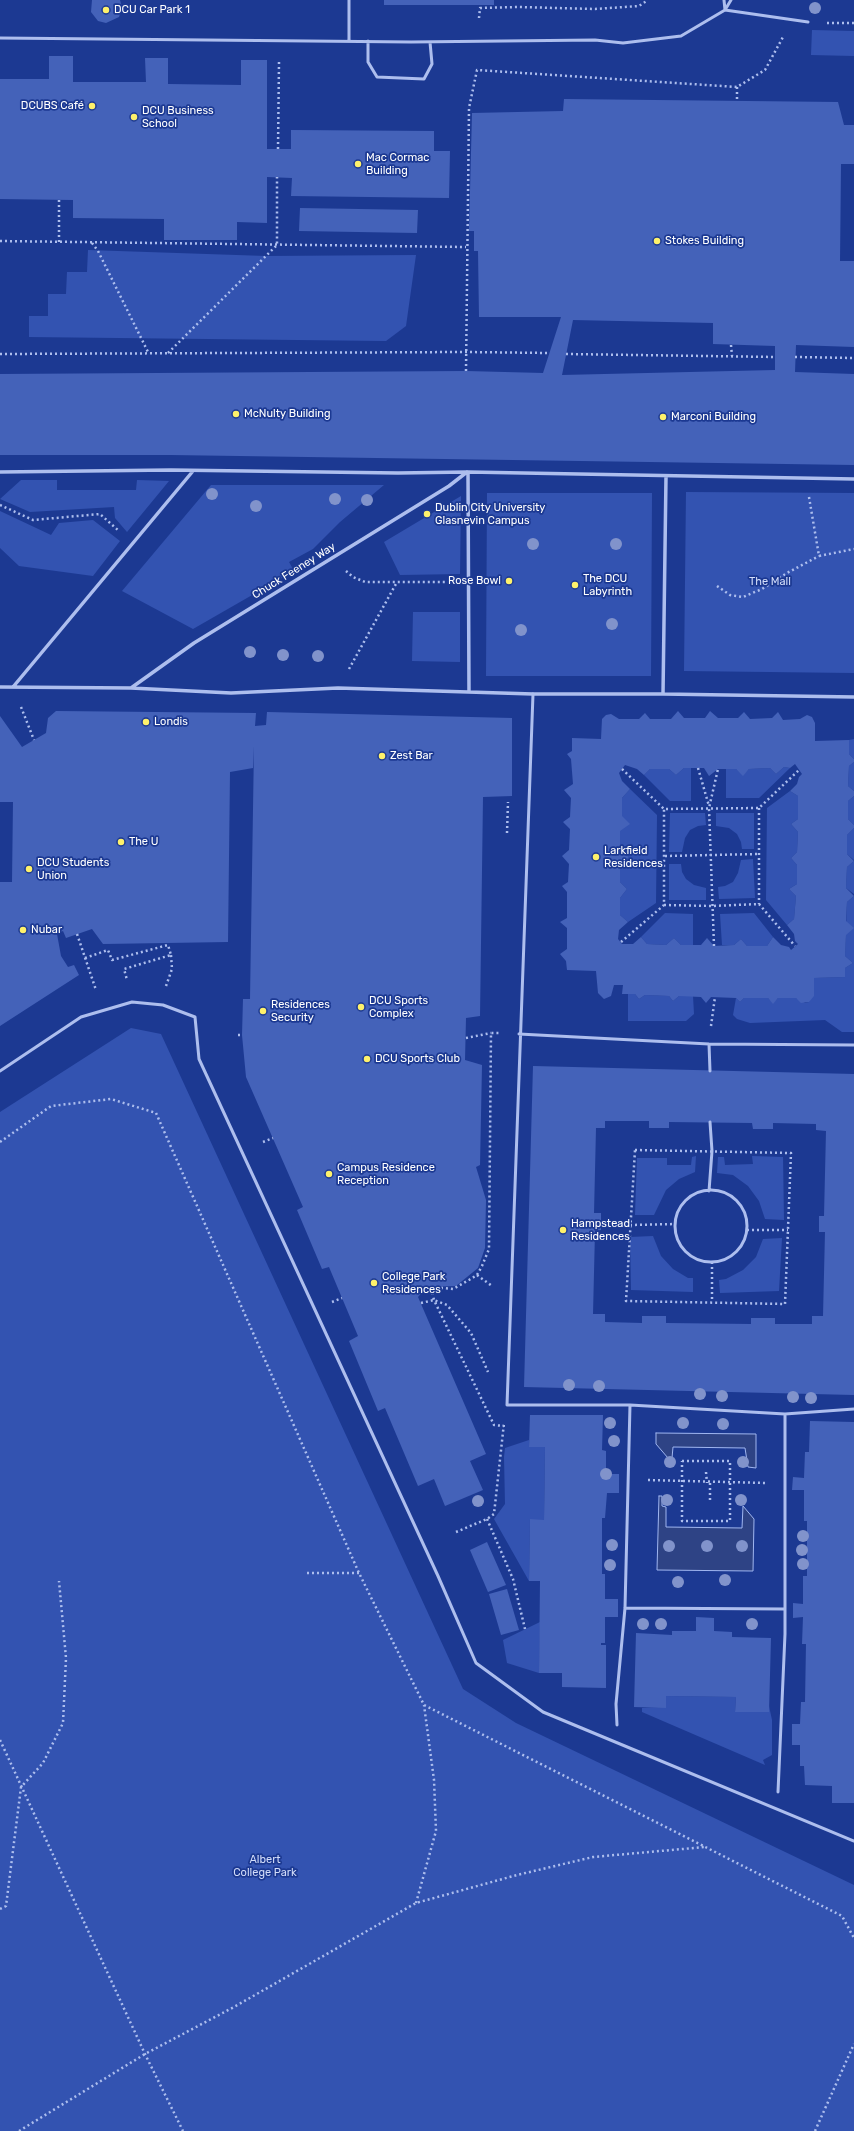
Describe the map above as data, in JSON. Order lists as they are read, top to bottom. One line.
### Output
{"streets":{"street":["Chuck Feeney Way"]},"parks":["The Mall","Albert College Park"],"places":["DCU Car Park 1","DCUBS Café","DCU Business School","Mac Cormac Building","Stokes Building","McNulty Building","Marconi Building","Dublin City University Glasnevin Campus","Rose Bowl","The DCU Labyrinth","Londis","Zest Bar","The U","Larkfield Residences","DCU Students Union","Nubar","DCU Sports Complex","Residences Security","DCU Sports Club","Campus Residence Reception","Hampstead Residences","College Park Residences"]}
